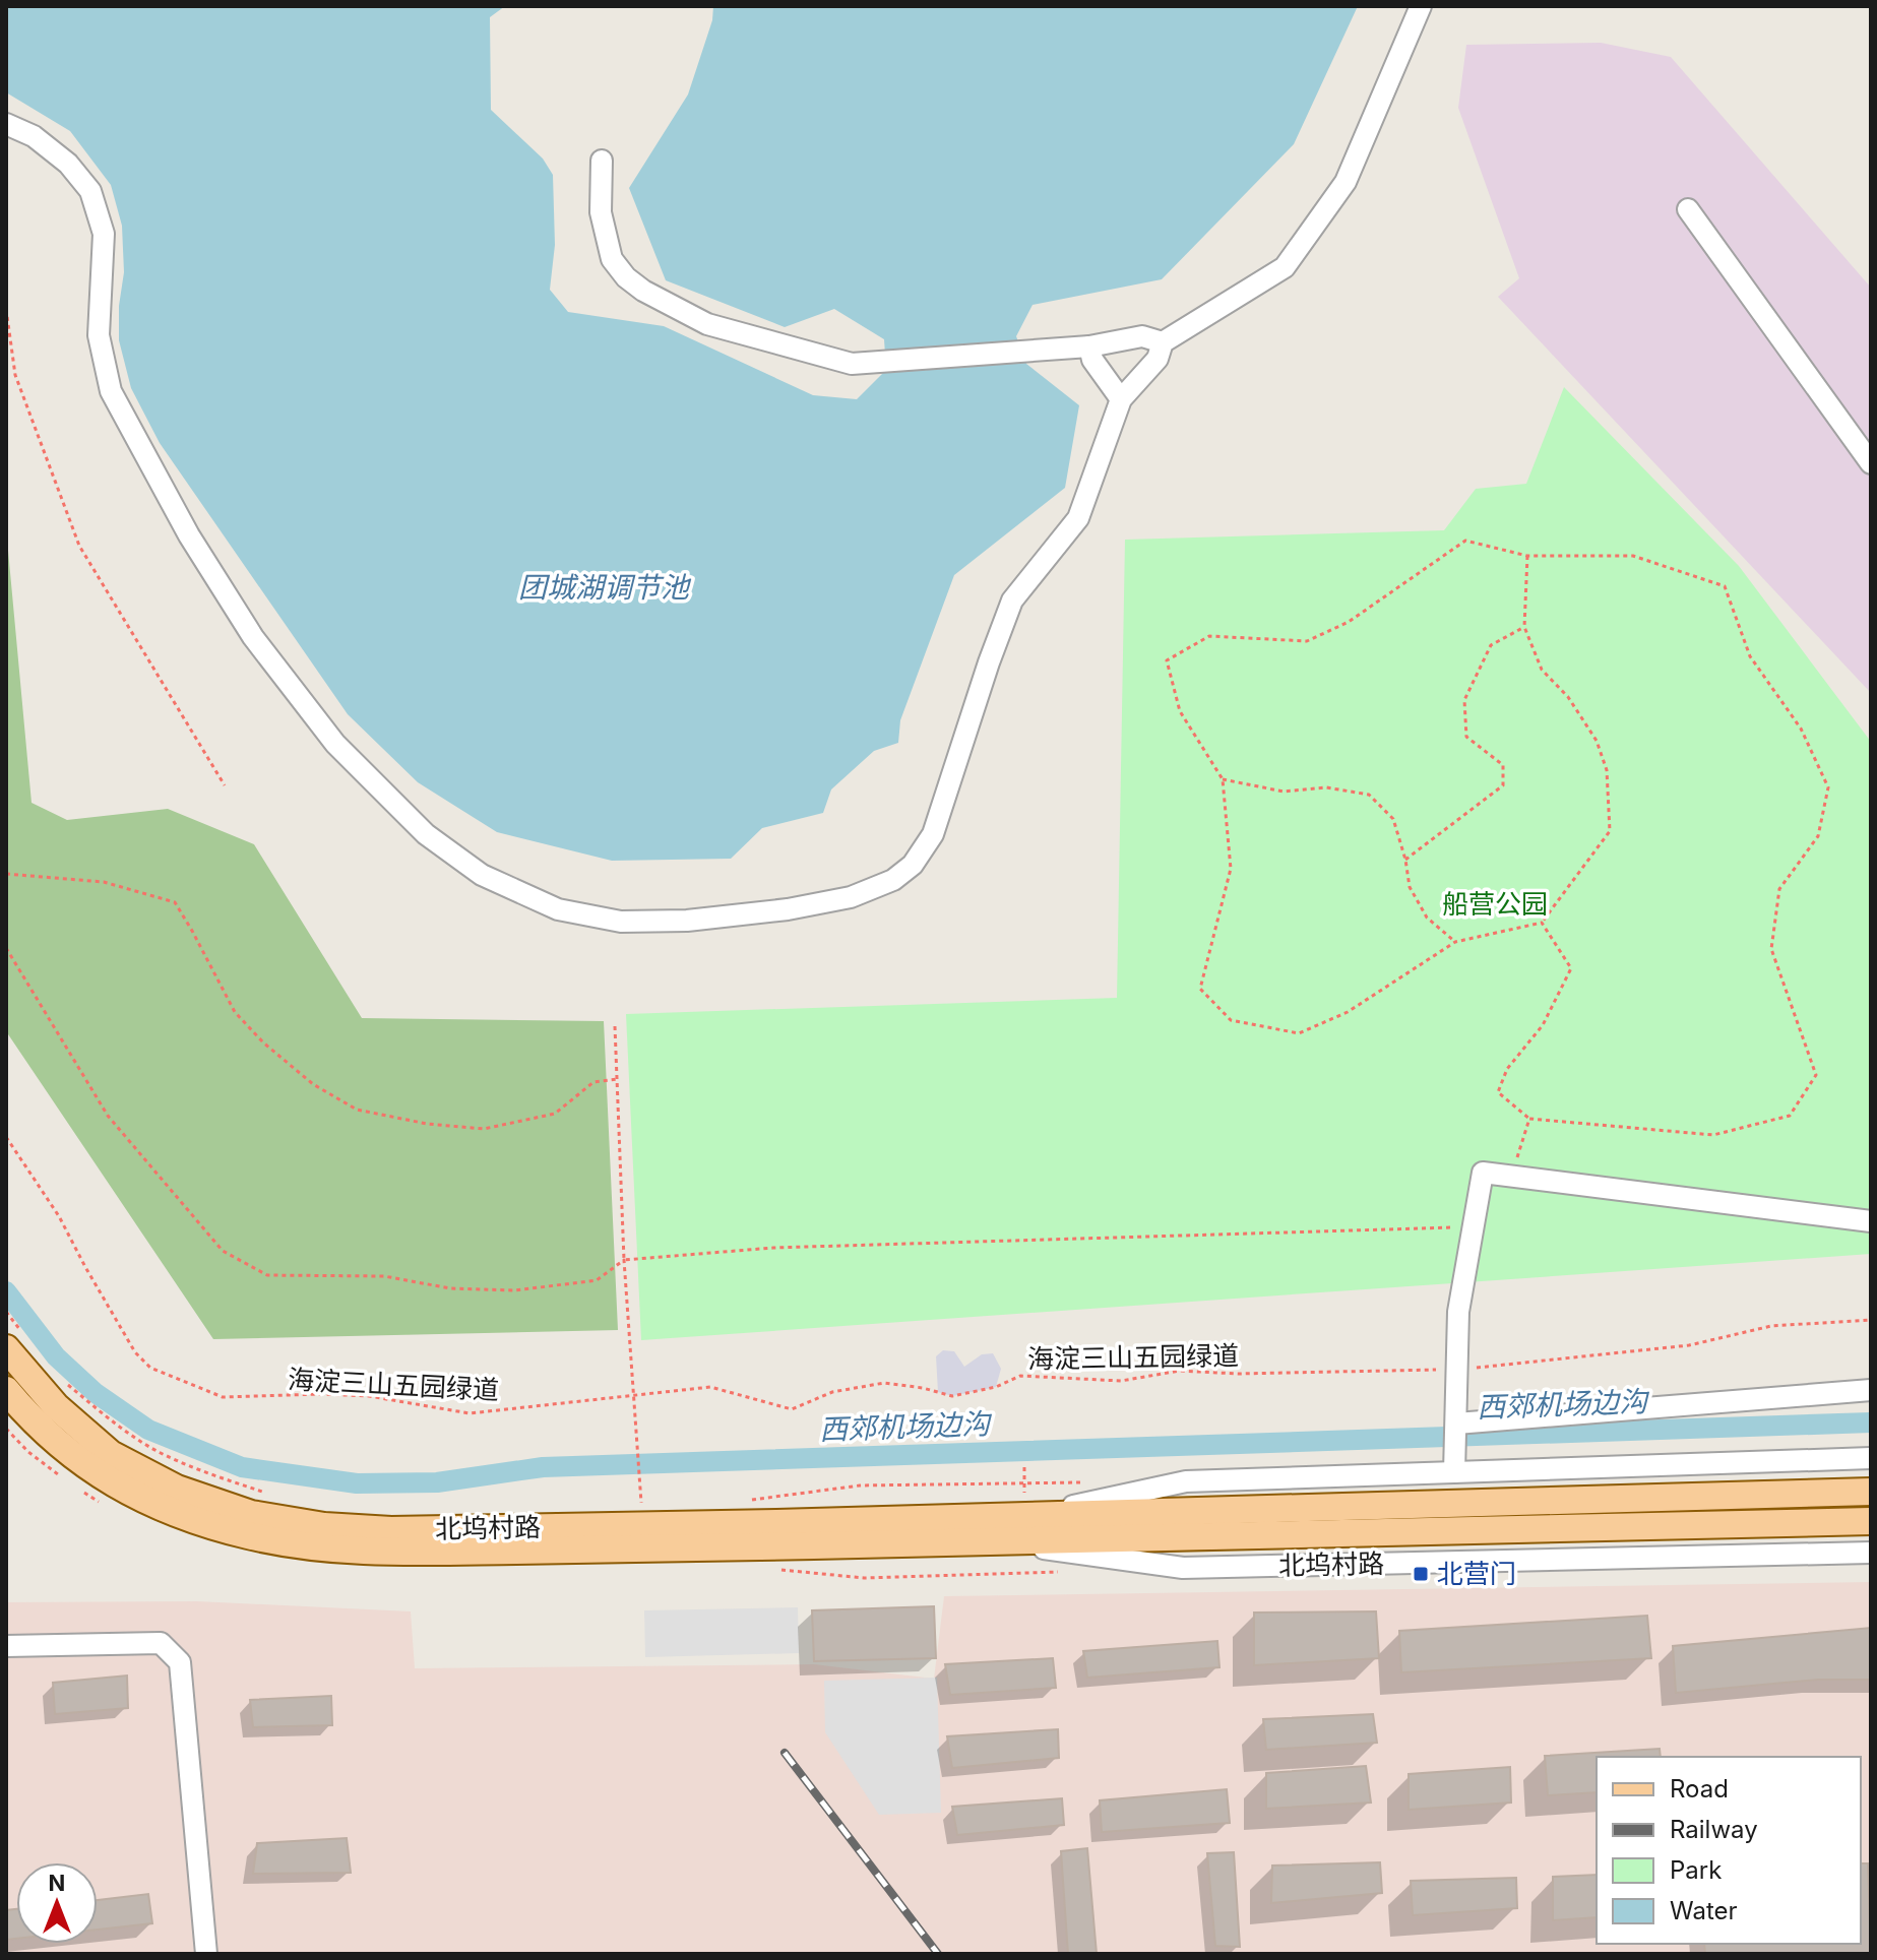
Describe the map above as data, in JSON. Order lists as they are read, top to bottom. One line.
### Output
{"streets":{"main road":["北坞村路"],"path":["海淀三山五园绿道"]},"water":["团城湖调节池","西郊机场边沟"],"parks":["船营公园"],"places":{"transit":["北营门"]},"legend":["Road","Railway","Park","Water"],"north":"top"}
